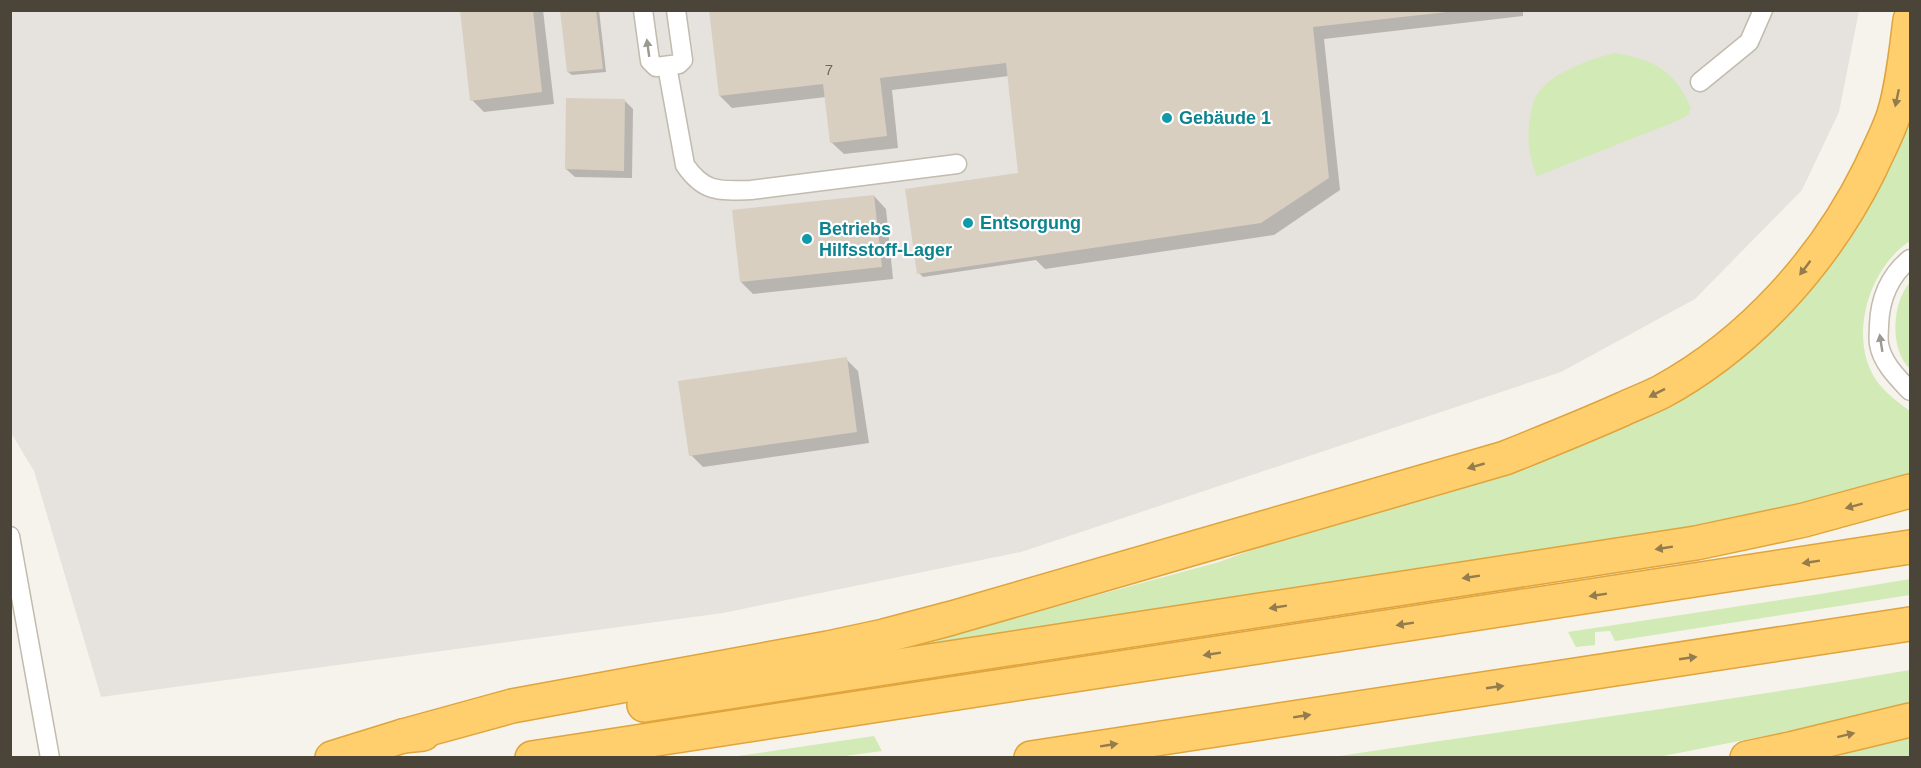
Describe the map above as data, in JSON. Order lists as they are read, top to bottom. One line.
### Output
{"places":["Gebäude 1","Entsorgung","Betriebs Hilfsstoff-Lager"],"house_numbers":["7"]}
